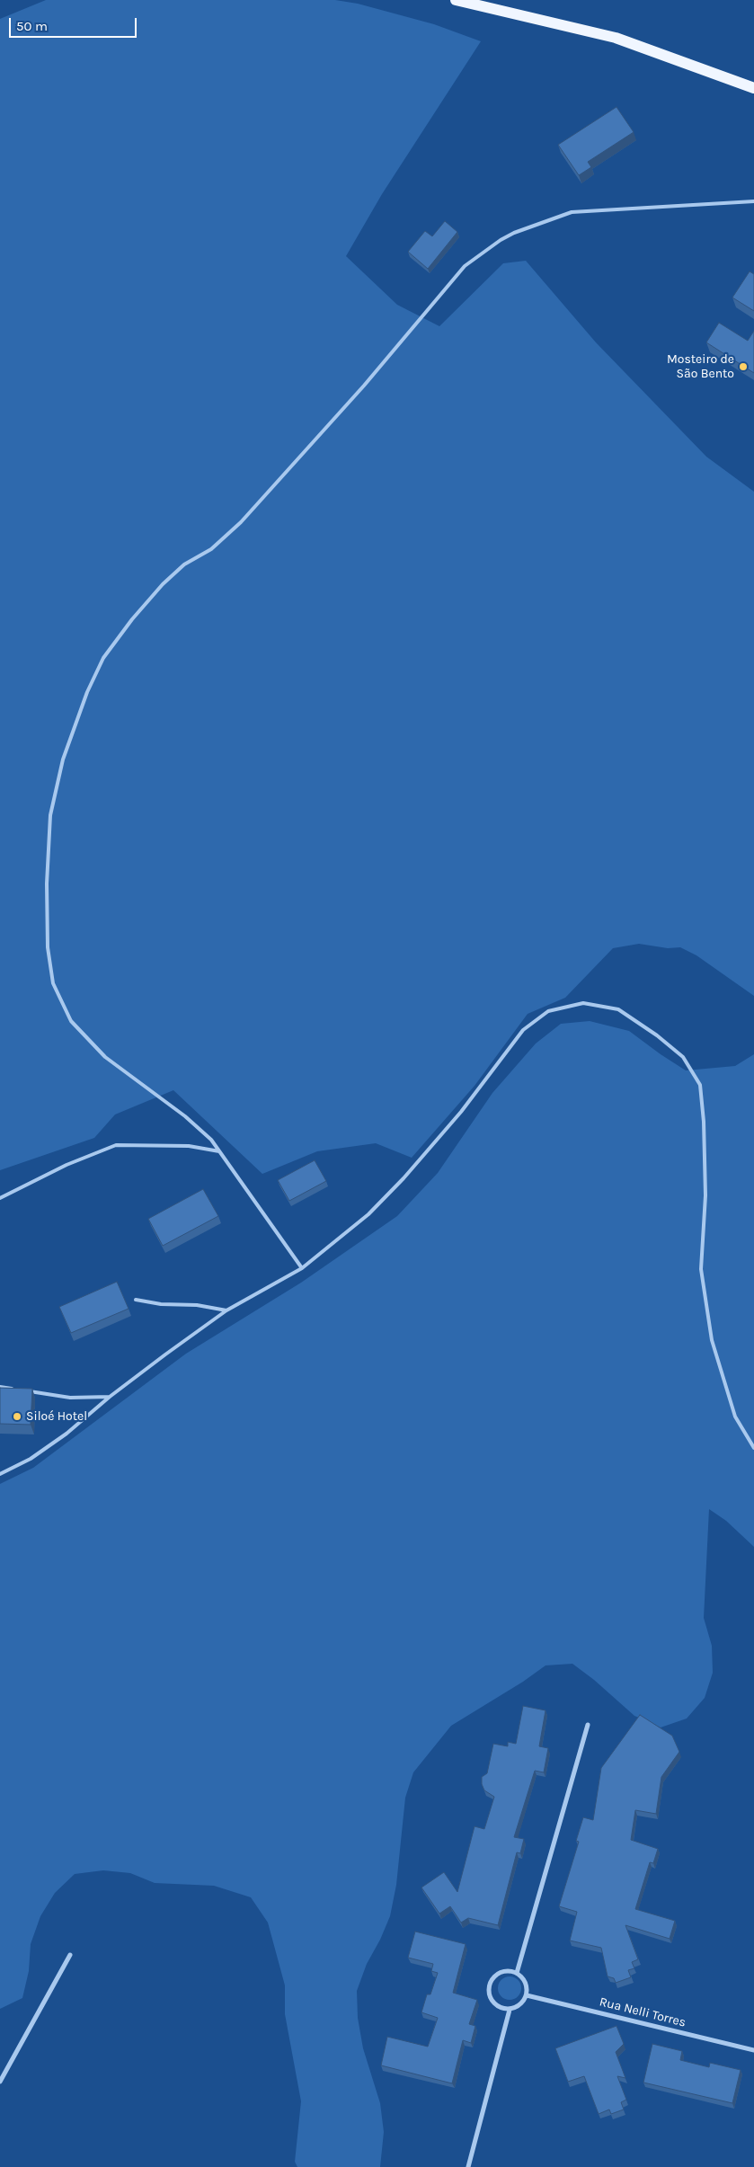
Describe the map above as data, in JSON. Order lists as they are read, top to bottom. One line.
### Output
{"streets":{"street":["Rua Nelli Torres"]},"places":["Mosteiro de São Bento","Siloé Hotel"],"scale_bar":"50 m"}
